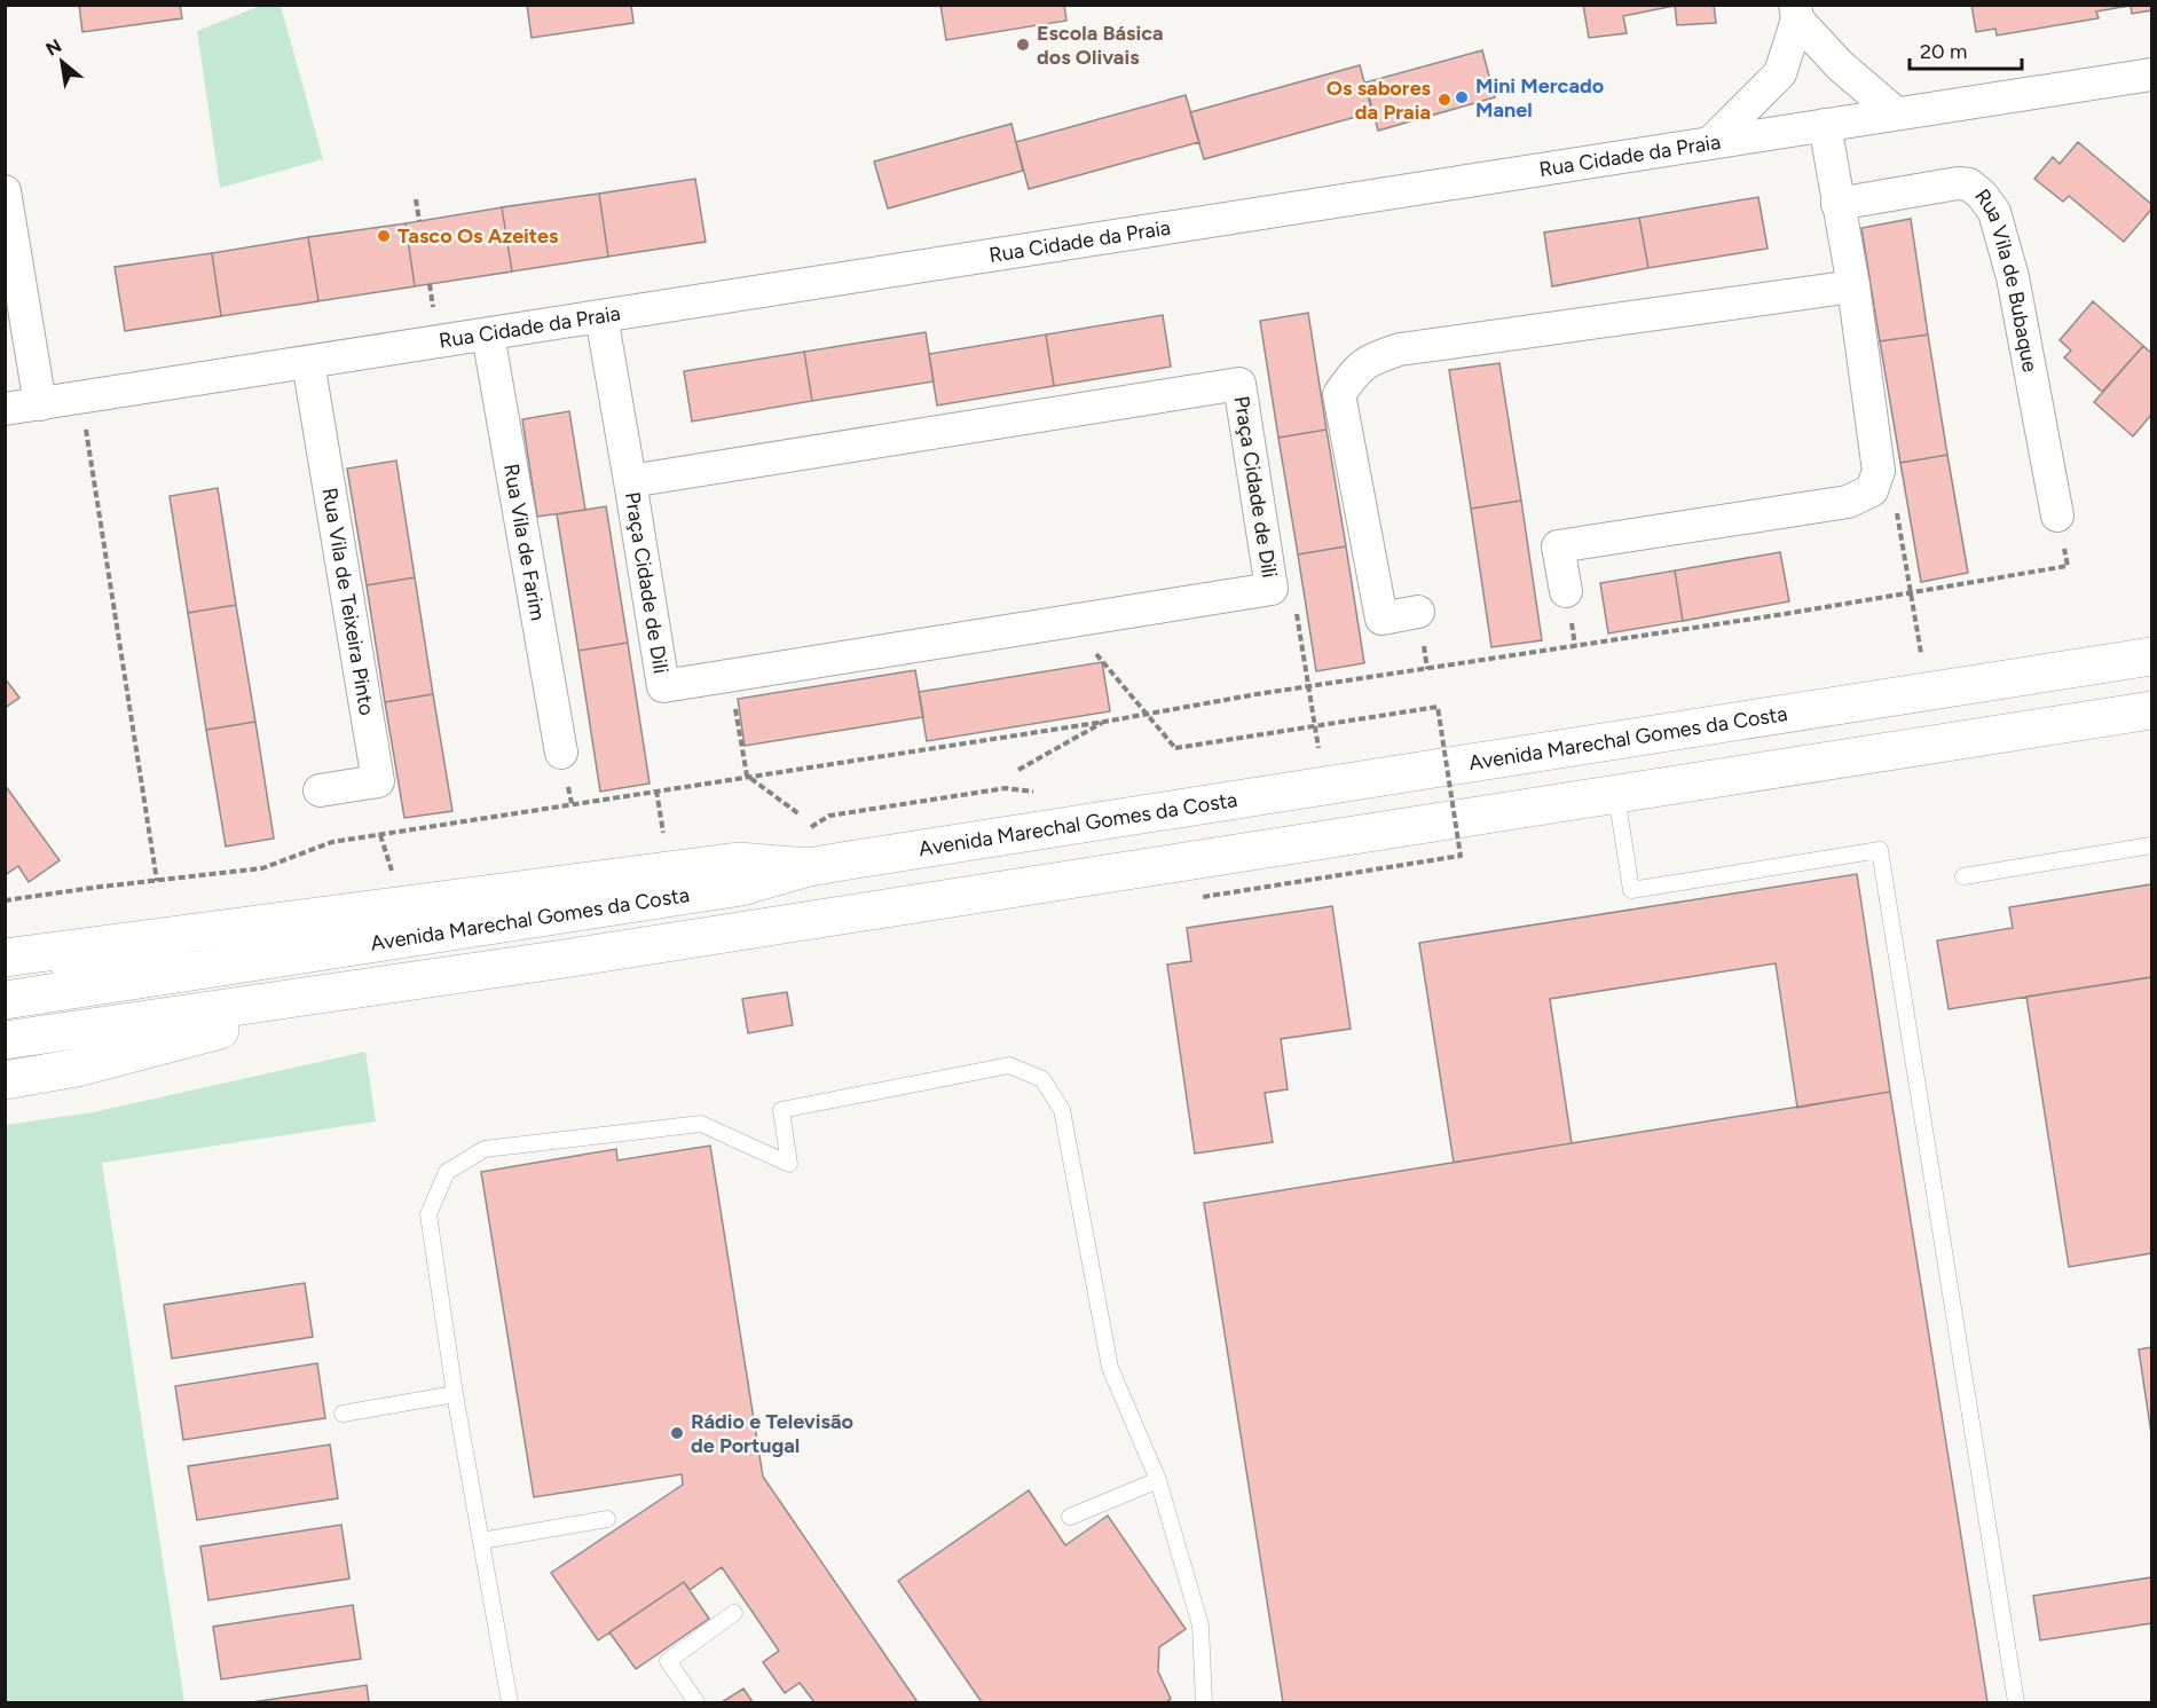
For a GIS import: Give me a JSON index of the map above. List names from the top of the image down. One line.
{"streets":{"main road":["Avenida Marechal Gomes da Costa"],"street":["Rua Cidade da Praia","Rua Vila de Bubaque","Praça Cidade de Dili","Rua Vila de Farim","Rua Vila de Teixeira Pinto"]},"crossings":[["Rua Cidade da Praia","Praça Cidade de Dili"],["Rua Cidade da Praia","Rua Vila de Farim"],["Rua Cidade da Praia","Rua Vila de Teixeira Pinto"]],"places":["Escola Básica dos Olivais","Mini Mercado Manel","Os sabores da Praia","Tasco Os Azeites","Rádio e Televisão de Portugal"],"scale_bar":"20 m","north":"top left"}
